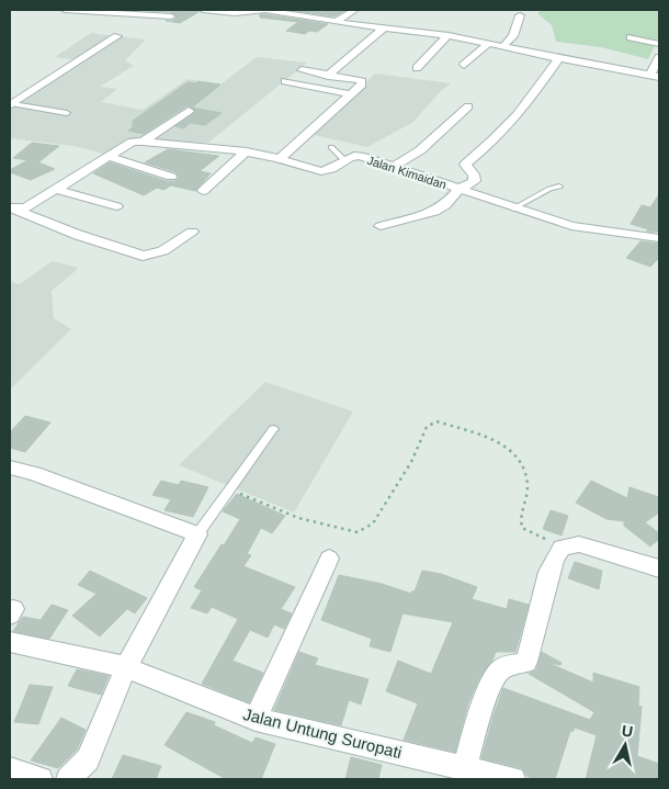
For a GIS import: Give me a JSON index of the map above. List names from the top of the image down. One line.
{"streets":{"street":["Jalan Kimaidan","Jalan Untung Suropati"]},"north":"top"}
